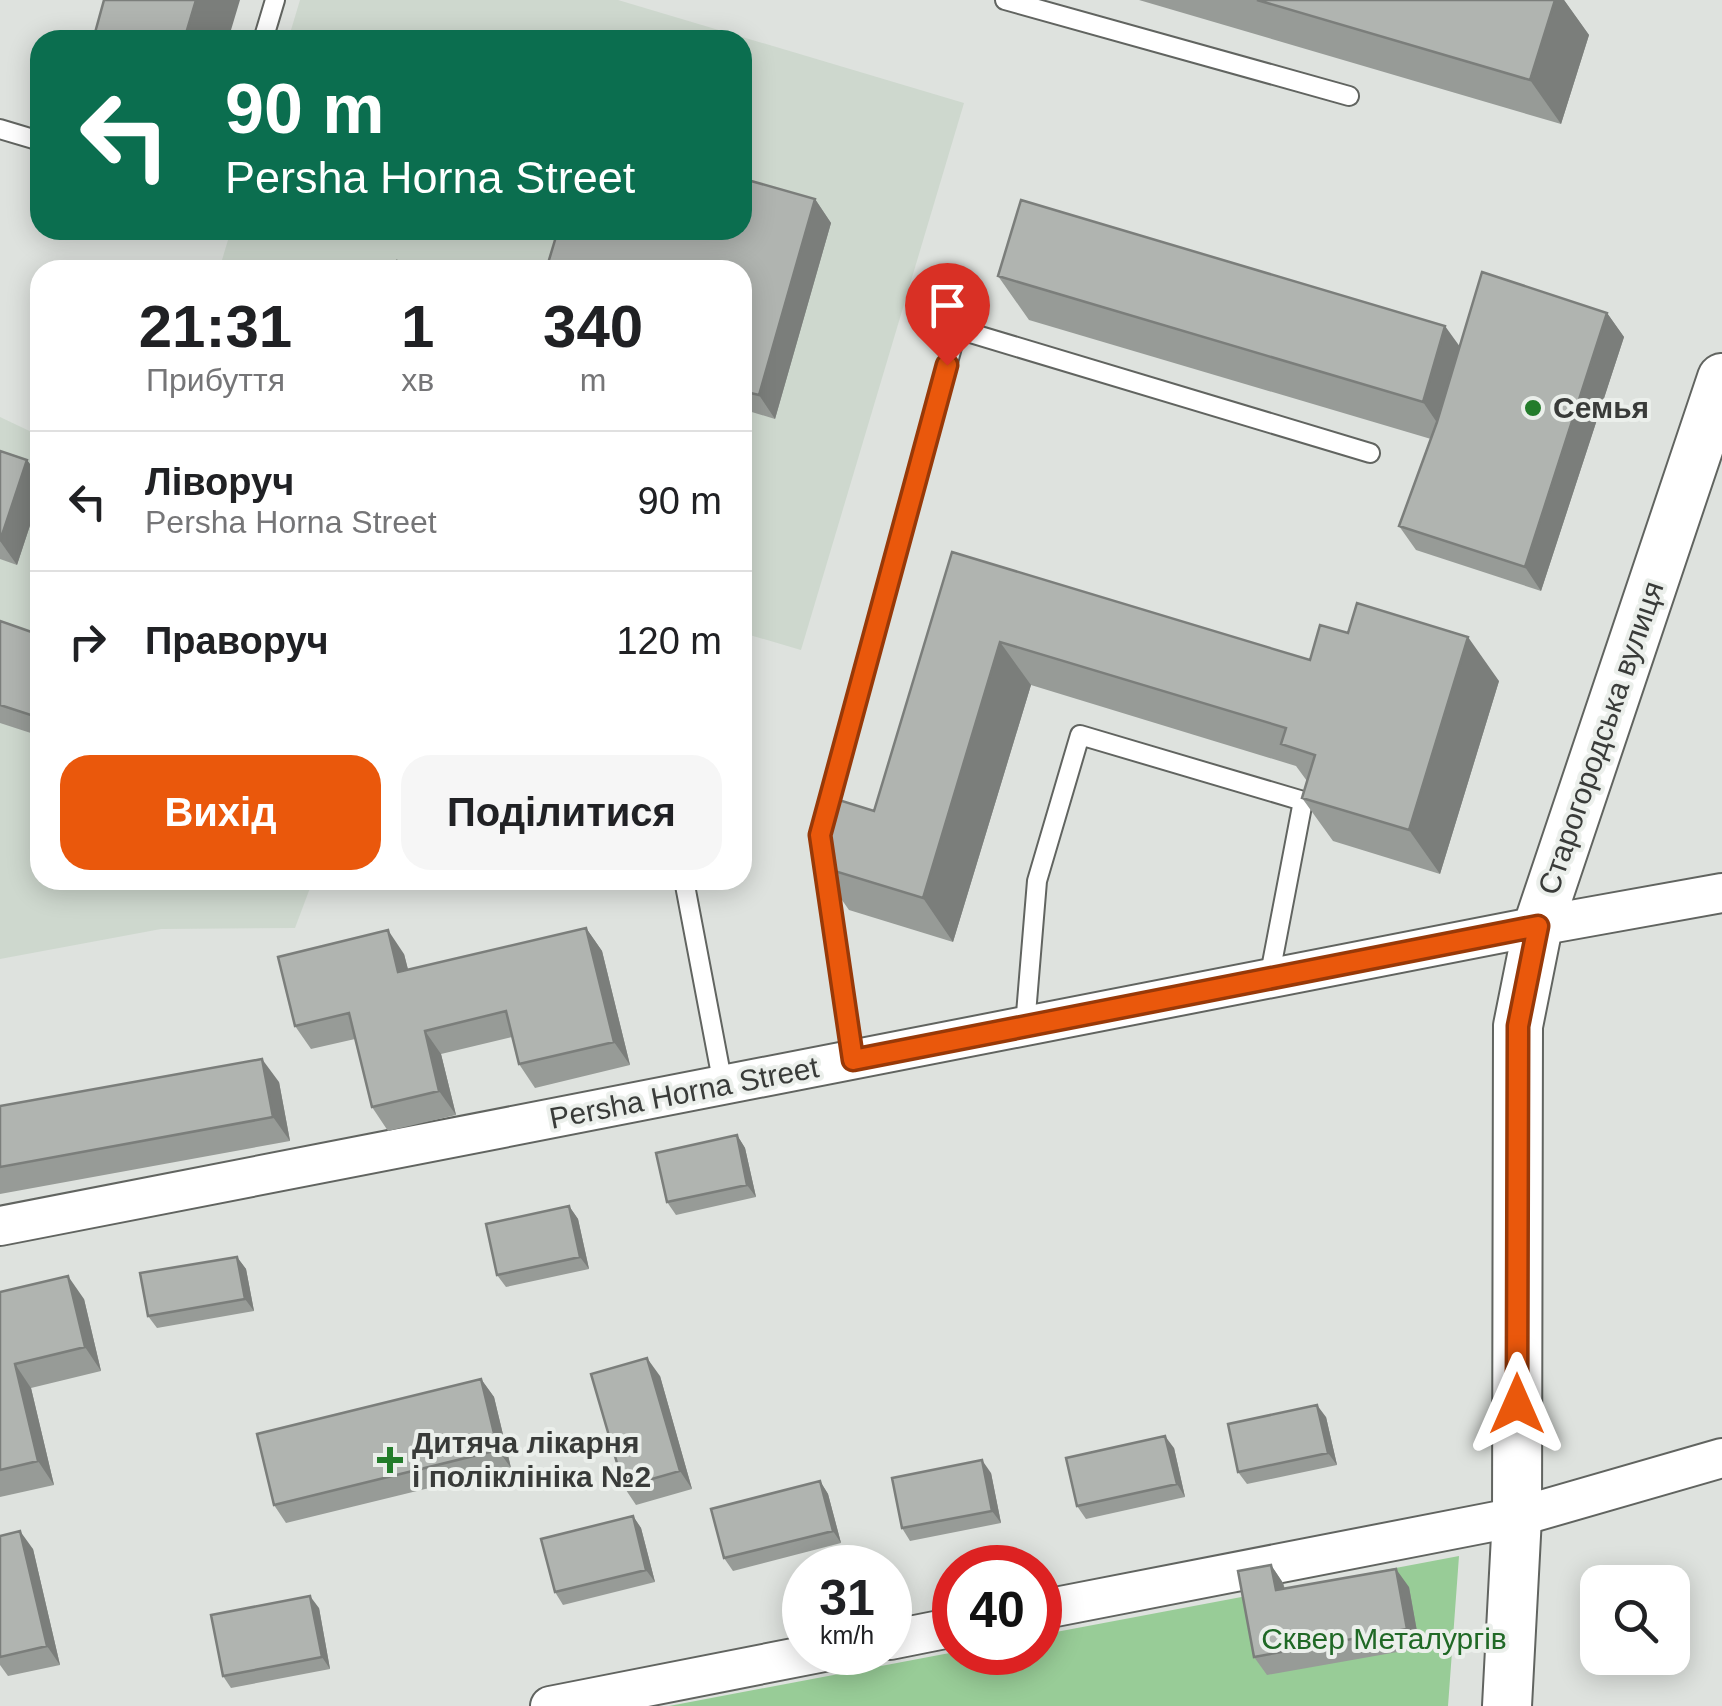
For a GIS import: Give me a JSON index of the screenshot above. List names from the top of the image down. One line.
{"streets":{"street":["Старогородська вулиця","Persha Horna Street"]},"crossings":[["Старогородська вулиця","Persha Horna Street"]],"parks":["Сквер Металургів"],"places":{"other":["Семья"],"health":["Дитяча лікарня і поліклініка №2"]},"page":{"turn":["90 m","Persha Horna Street"],"eta":["21:31","Прибуття","1","хв","340","m"],"list":[{"name":"Ліворуч","note":"Persha Horna Street","value":"90 m"},{"name":"Праворуч","value":"120 m"}],"buttons":["Вихід","Поділитися"],"speed":"31 km/h","limit":"40"}}
